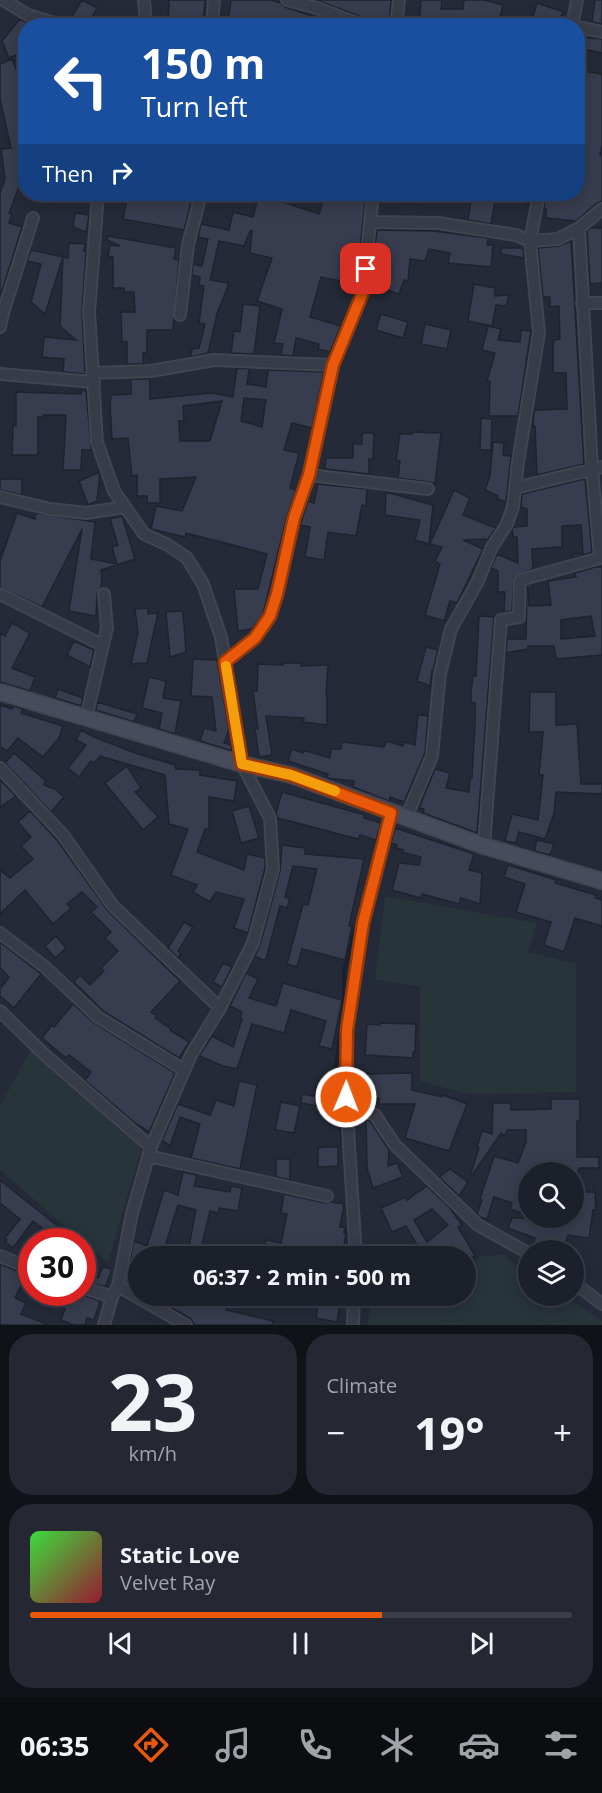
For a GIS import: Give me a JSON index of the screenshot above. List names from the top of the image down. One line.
{"page":{"turn":["150 m","Turn left"],"then":"Then","limit":"30","trip":"06:37 · 2 min · 500 m","tile":[["23","km/h"],"Climate"],"heat":["−","19°","+"],"song":["Static Love","Velvet Ray"],"tabs":"06:35"}}
